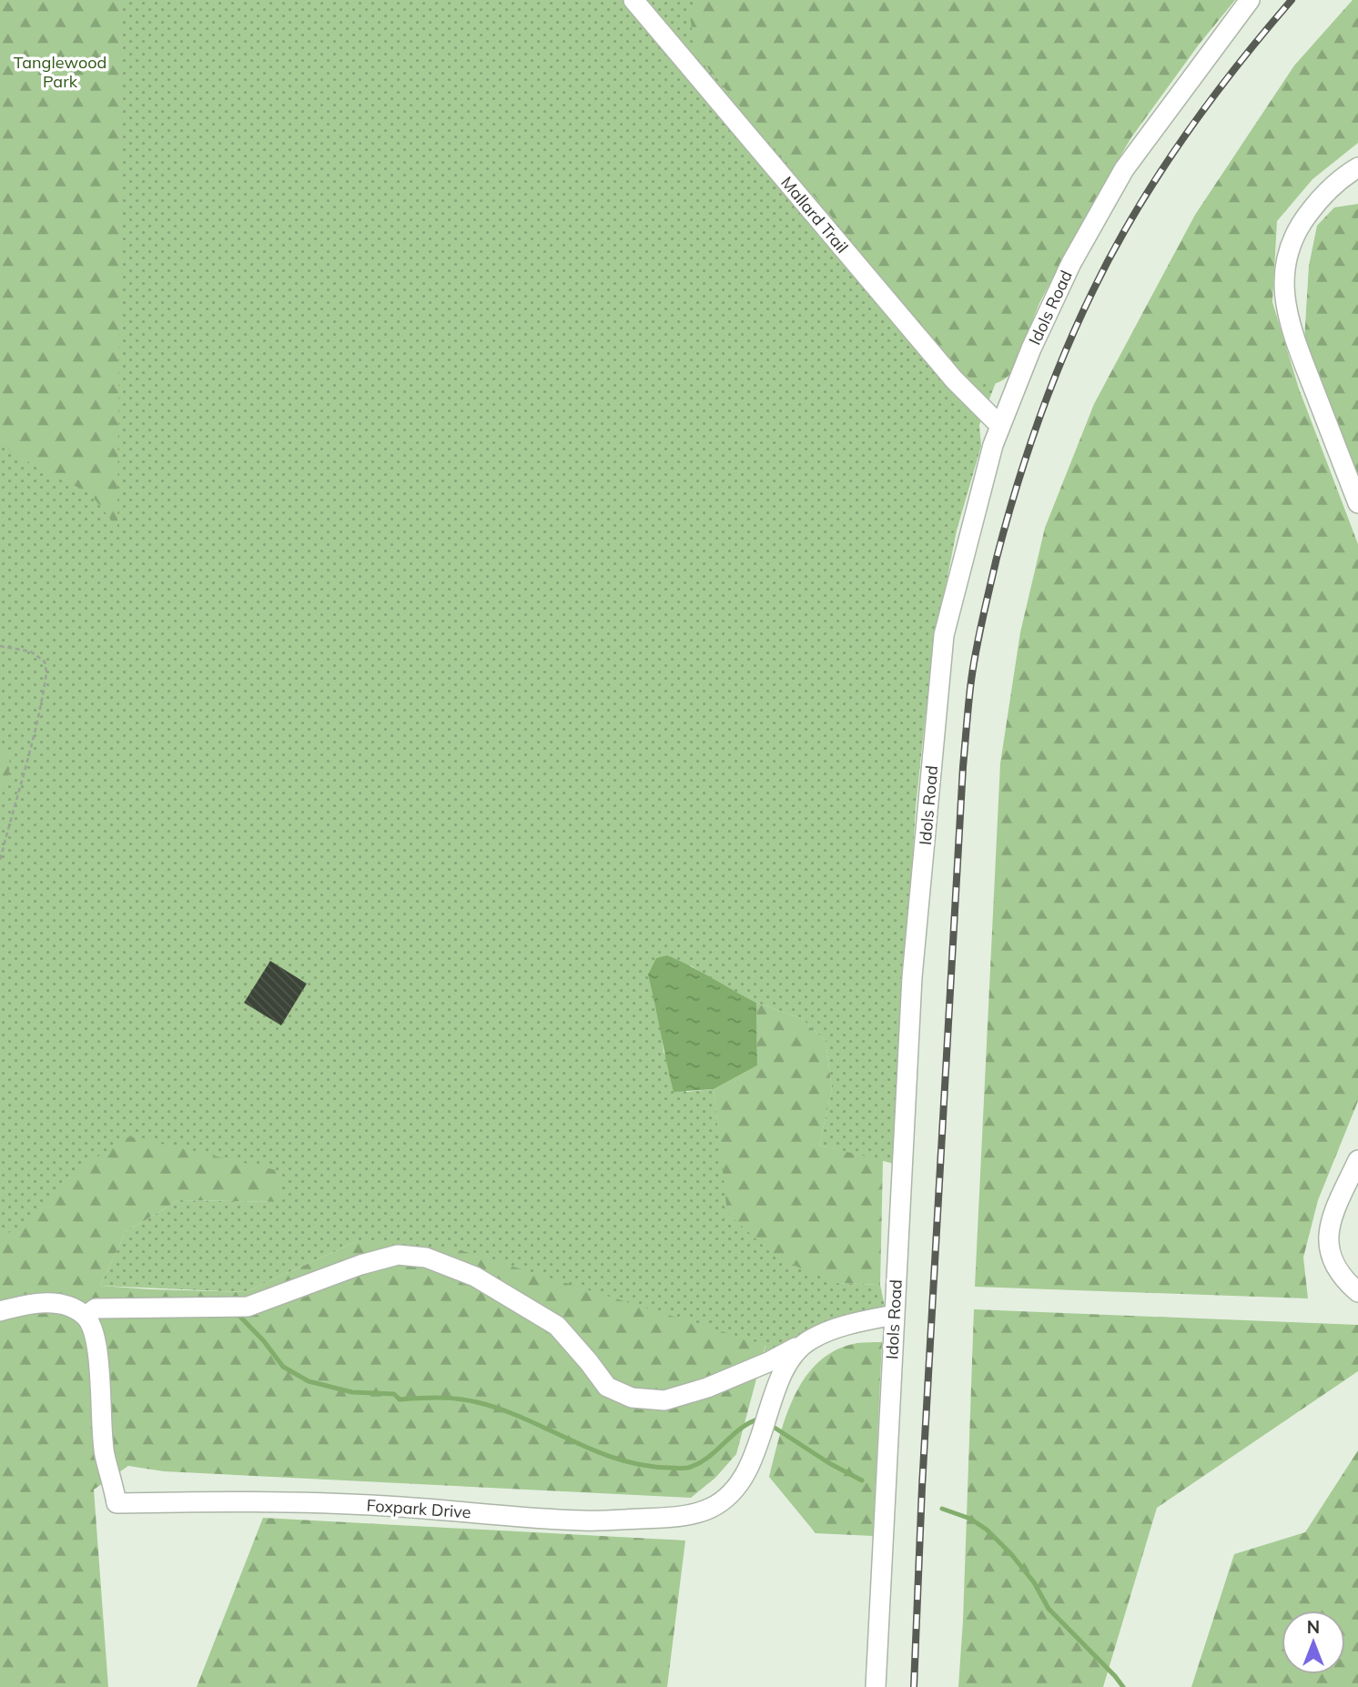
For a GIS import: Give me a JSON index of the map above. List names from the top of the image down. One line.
{"streets":{"street":["Mallard Trail","Idols Road","Foxpark Drive"]},"crossings":[["Mallard Trail","Idols Road"],["Idols Road","Foxpark Drive"]],"parks":["Tanglewood Park"],"north":"top"}
